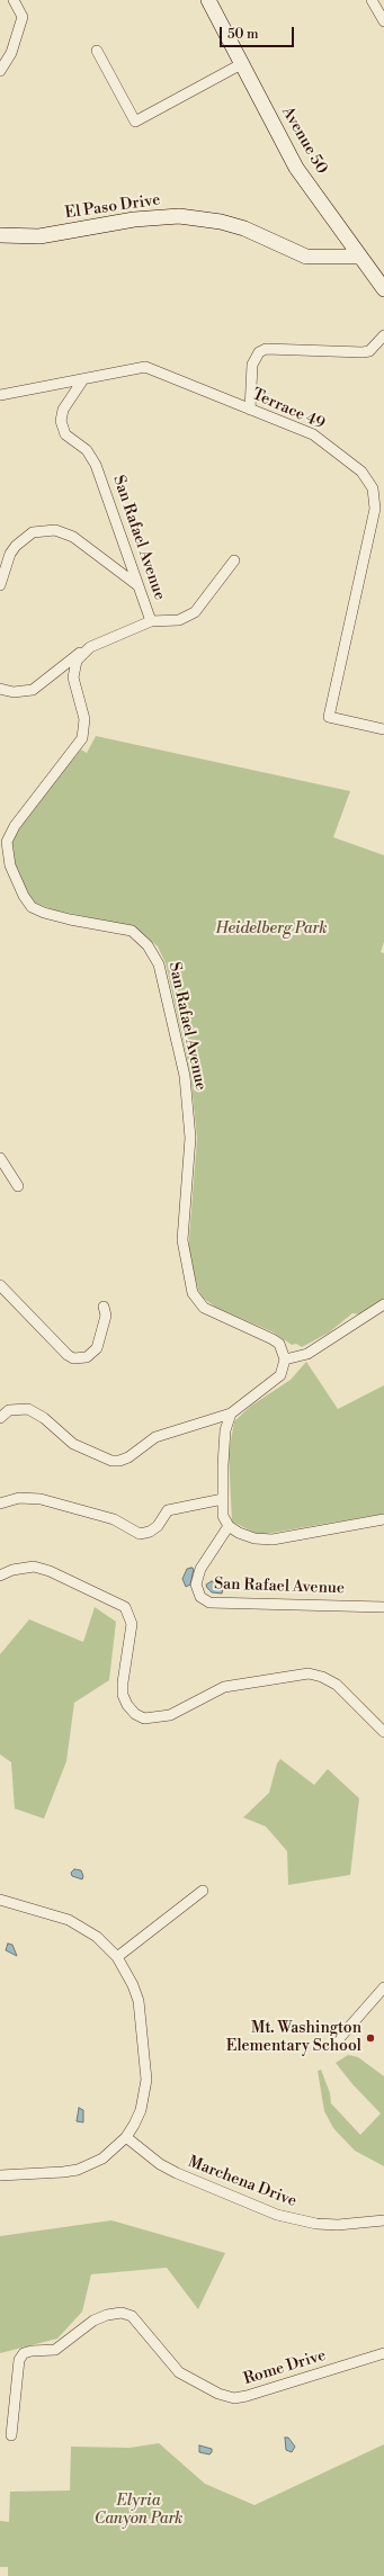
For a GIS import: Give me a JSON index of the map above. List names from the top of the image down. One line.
{"streets":{"street":["Avenue 50","El Paso Drive","Terrace 49","San Rafael Avenue","Marchena Drive","Rome Drive"]},"crossings":[["Avenue 50","El Paso Drive"],["Terrace 49","San Rafael Avenue"]],"parks":["Heidelberg Park","Elyria Canyon Park"],"places":["Mt. Washington Elementary School"],"scale_bar":"50 m"}
